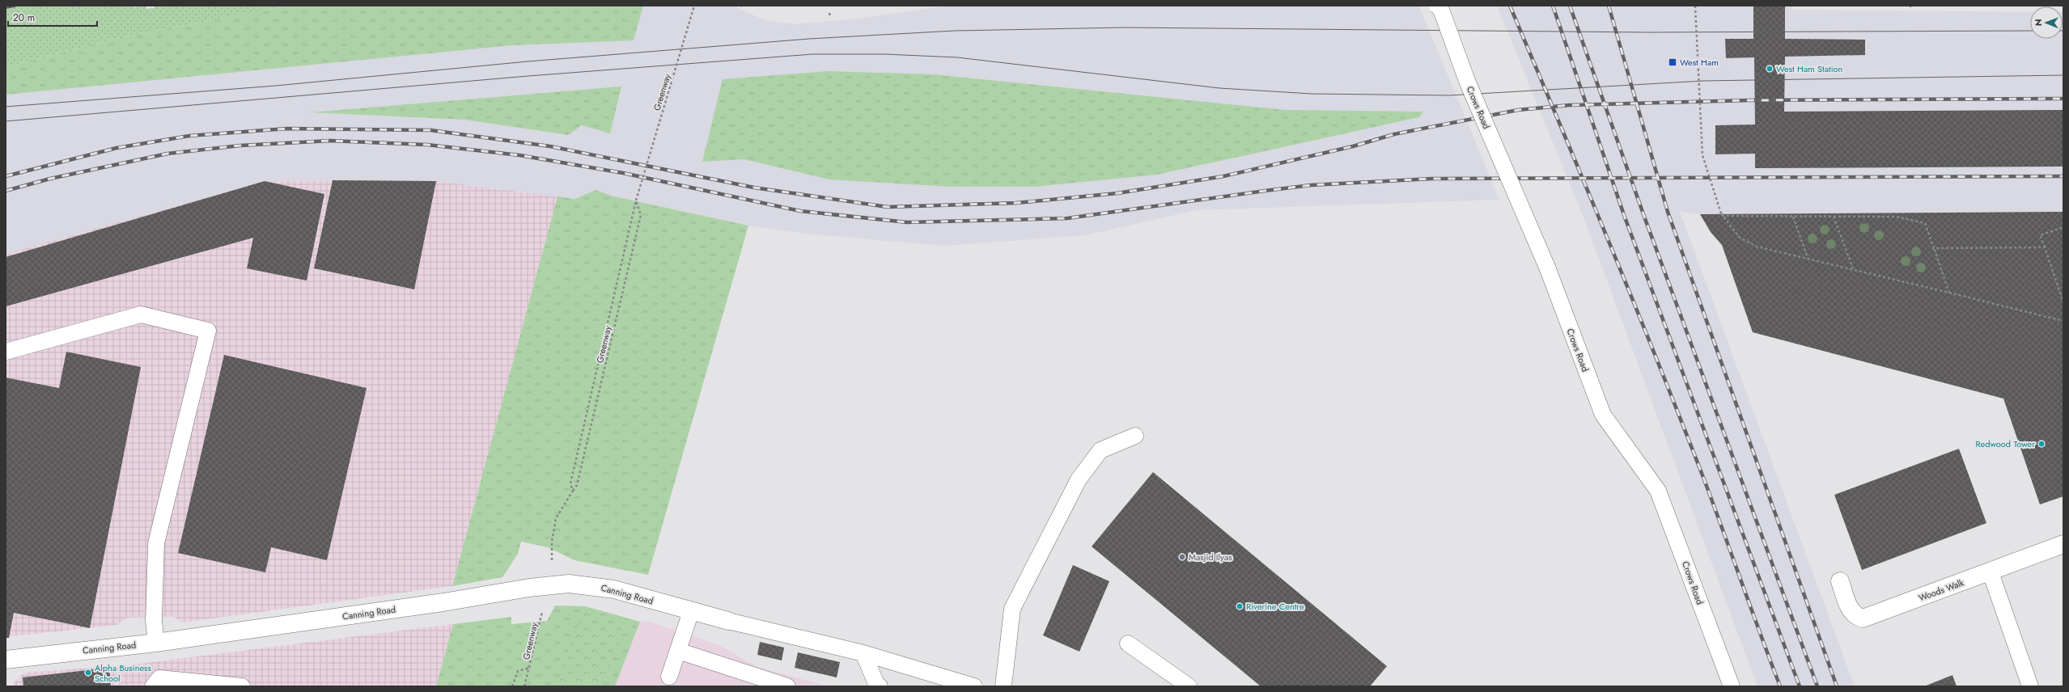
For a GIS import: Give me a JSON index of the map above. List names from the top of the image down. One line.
{"streets":{"street":["Woods Walk","Canning Road"],"lane":["Crows Road"],"path":["Greenway"]},"places":{"transit":["West Ham"],"other":["West Ham Station","Redwood Tower","Masjid Ilyas","Riverine Centre","Alpha Business School"]},"scale_bar":"20 m","north":"left"}
